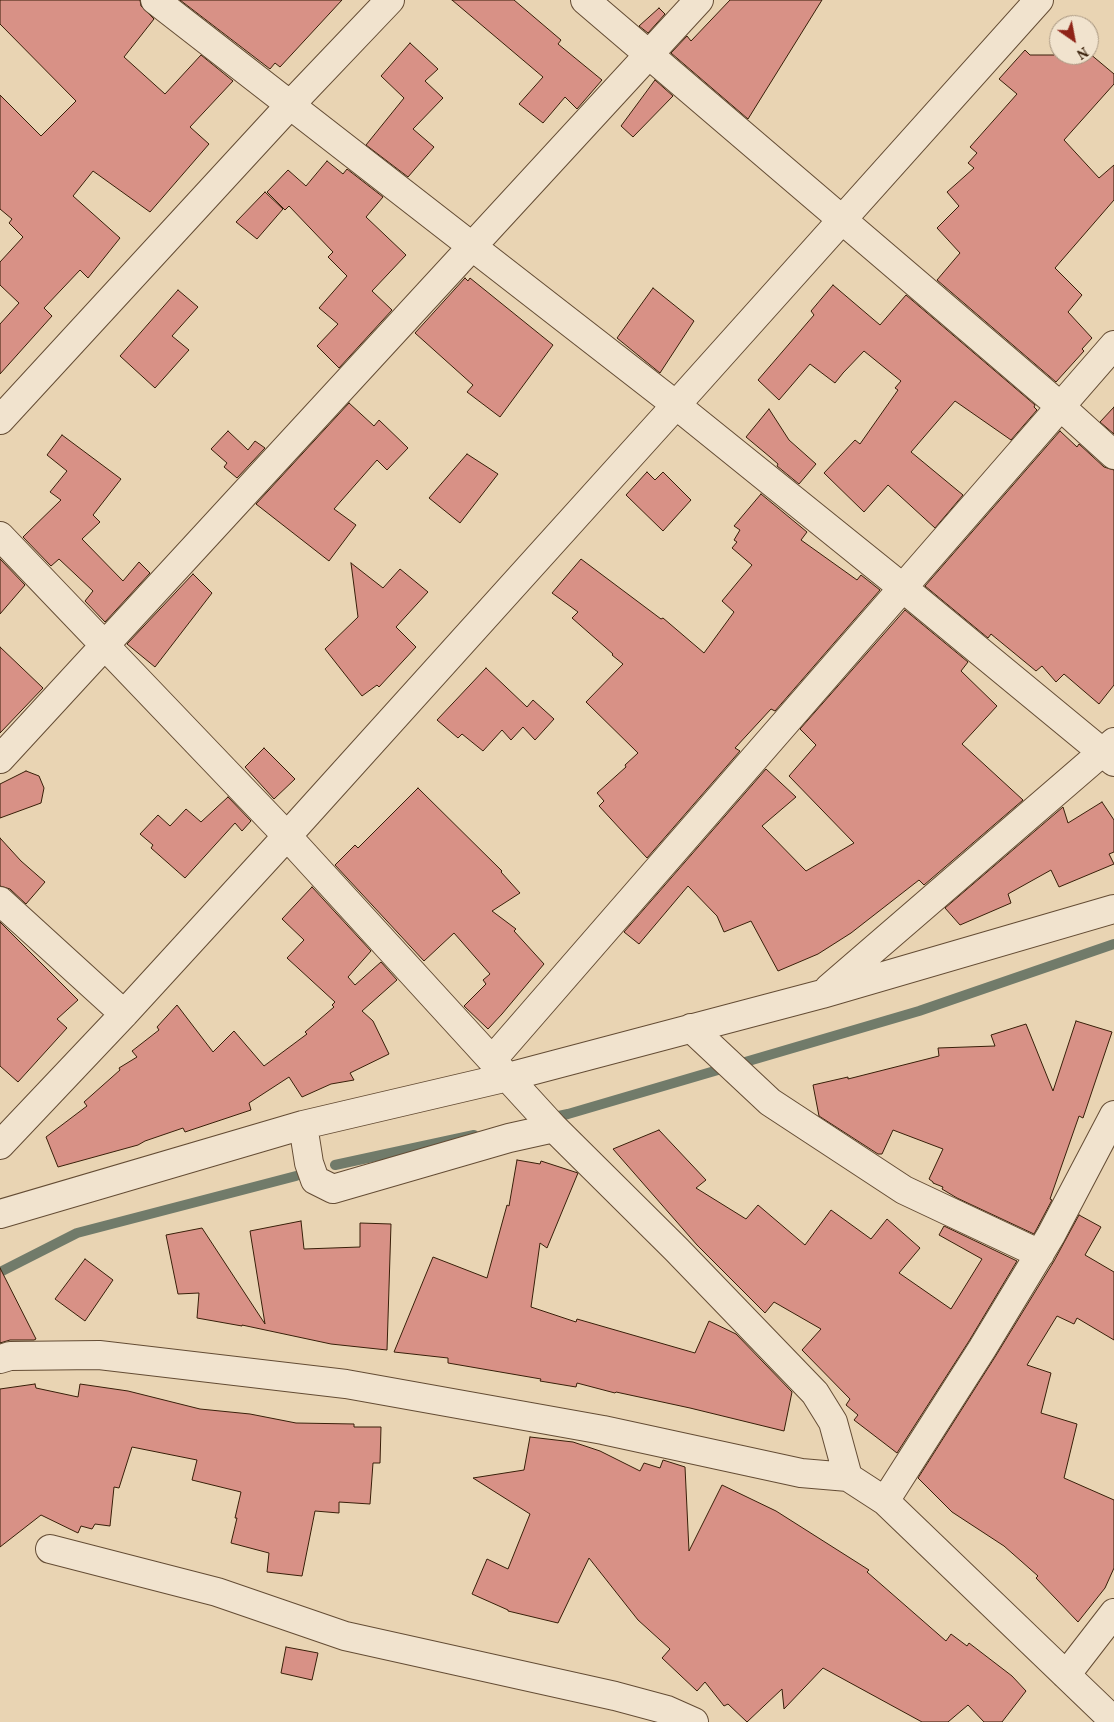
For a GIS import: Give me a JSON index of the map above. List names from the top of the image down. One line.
{"north":"bottom right"}
